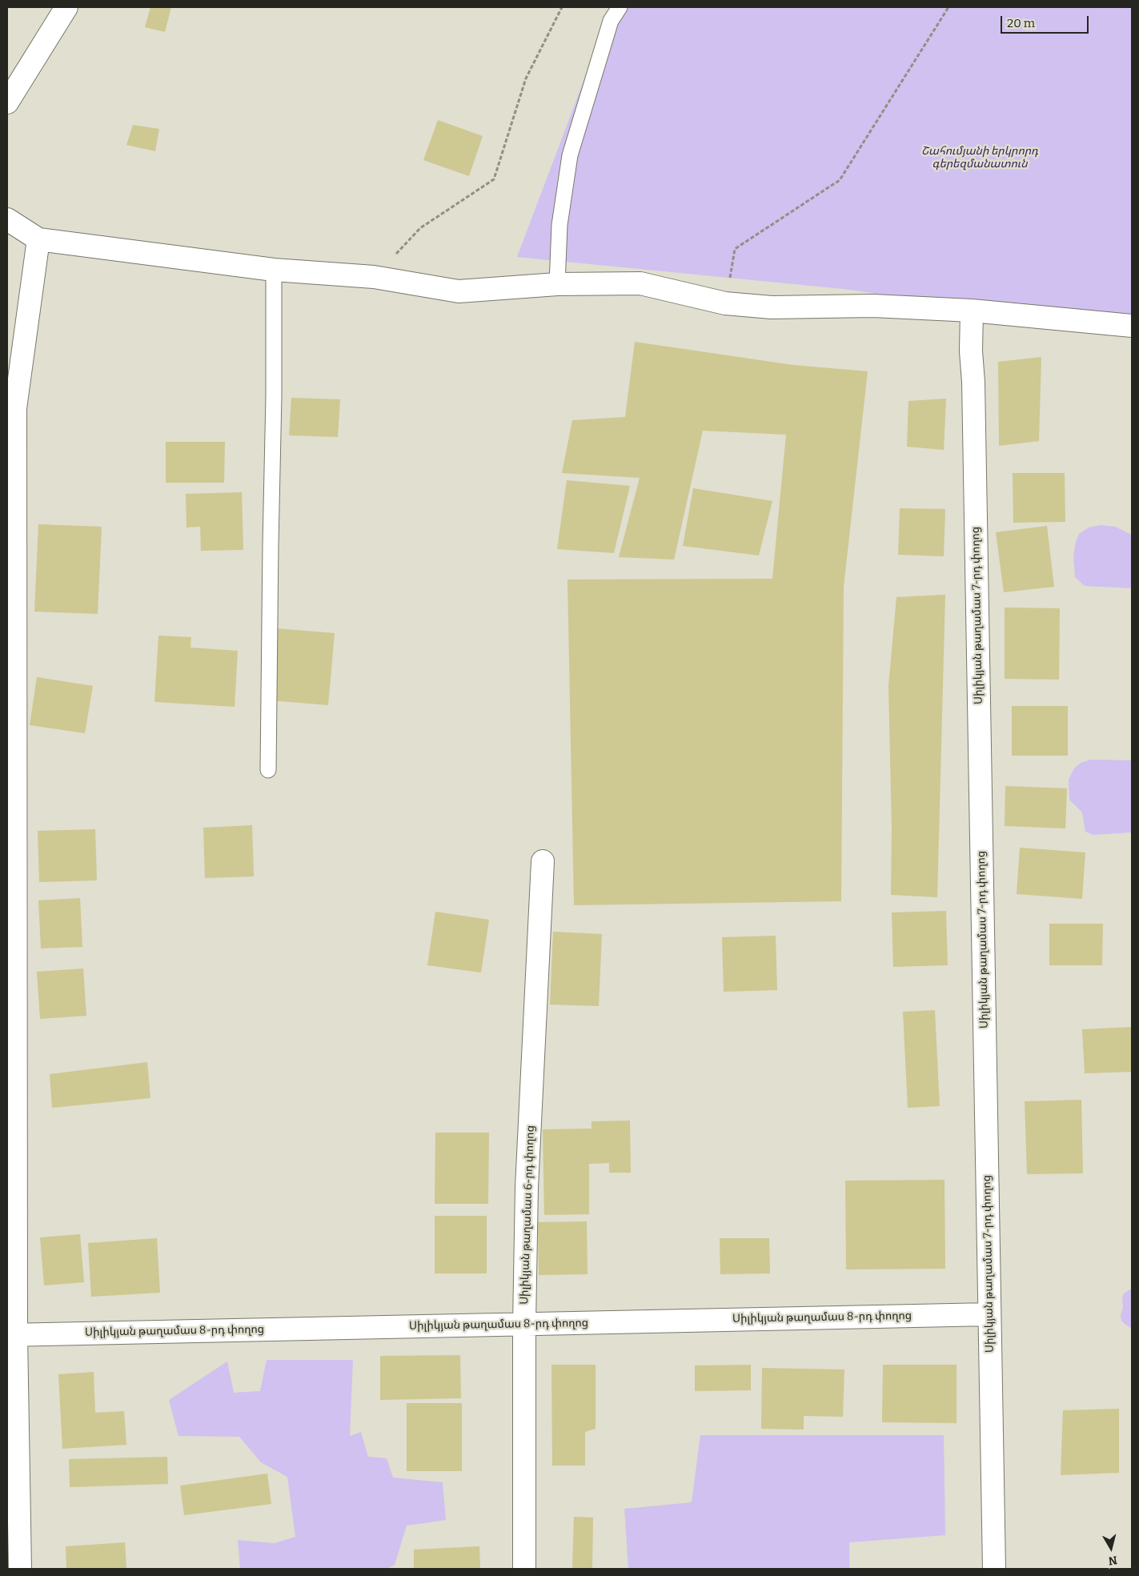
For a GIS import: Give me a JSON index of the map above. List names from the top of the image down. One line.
{"streets":{"street":["Սիլիկյան թաղամաս 7-րդ փողոց","Սիլիկյան թաղամաս 6-րդ փողոց","Սիլիկյան թաղամաս 8-րդ փողոց"]},"crossings":[["Սիլիկյան թաղամաս 7-րդ փողոց","Սիլիկյան թաղամաս 8-րդ փողոց"],["Սիլիկյան թաղամաս 6-րդ փողոց","Սիլիկյան թաղամաս 8-րդ փողոց"]],"parks":["Շահումյանի երկրորդ գերեզմանատուն"],"scale_bar":"20 m","north":"bottom"}
